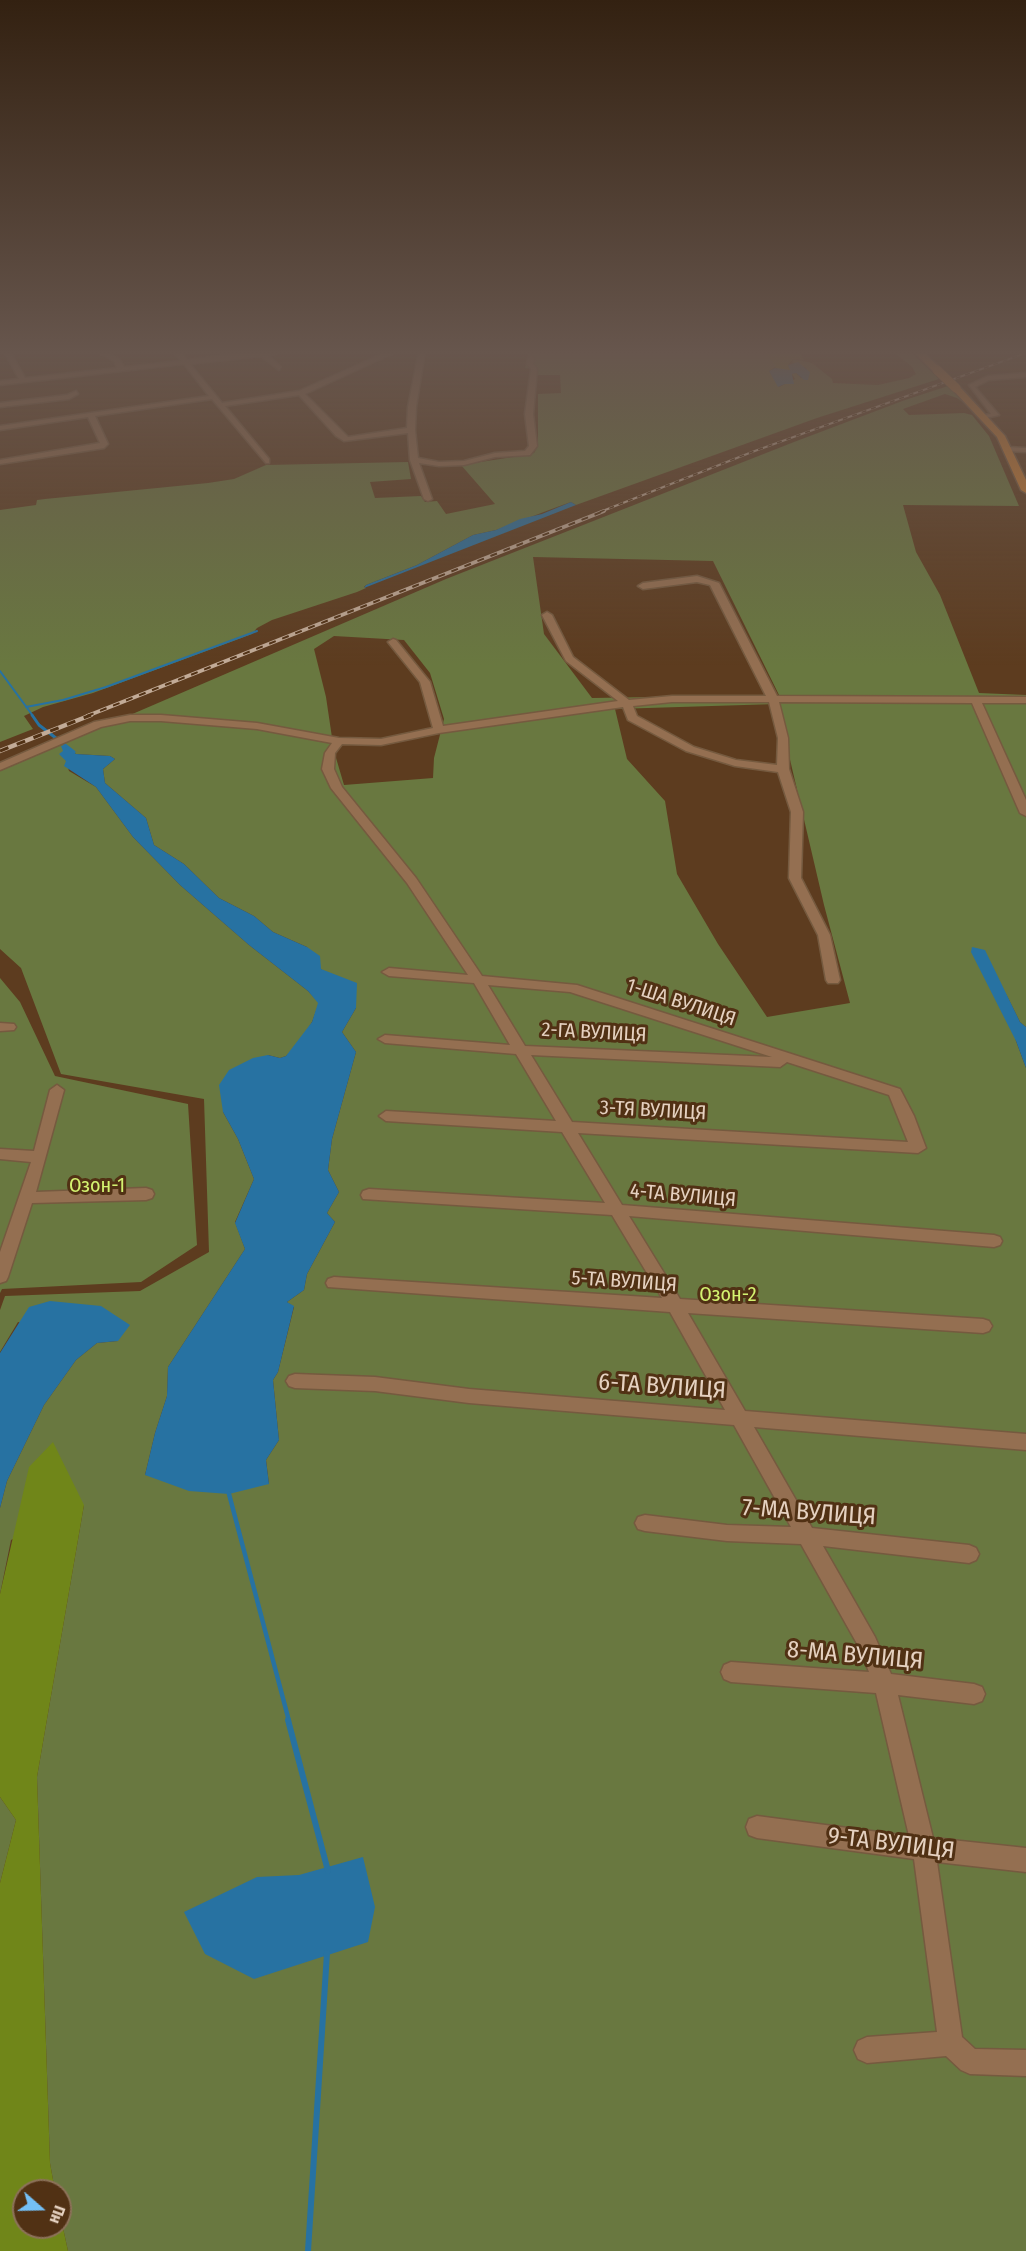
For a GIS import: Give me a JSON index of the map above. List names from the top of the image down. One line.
{"streets":{"street":["1-ША ВУЛИЦЯ","2-ГА ВУЛИЦЯ","3-ТЯ ВУЛИЦЯ","4-ТА ВУЛИЦЯ","5-ТА ВУЛИЦЯ","6-ТА ВУЛИЦЯ","7-МА ВУЛИЦЯ","8-МА ВУЛИЦЯ","9-ТА ВУЛИЦЯ"]},"crossings":[["1-ША ВУЛИЦЯ","2-ГА ВУЛИЦЯ"],["1-ША ВУЛИЦЯ","3-ТЯ ВУЛИЦЯ"]],"parks":["Озон-1","Озон-2"],"north":"right"}
